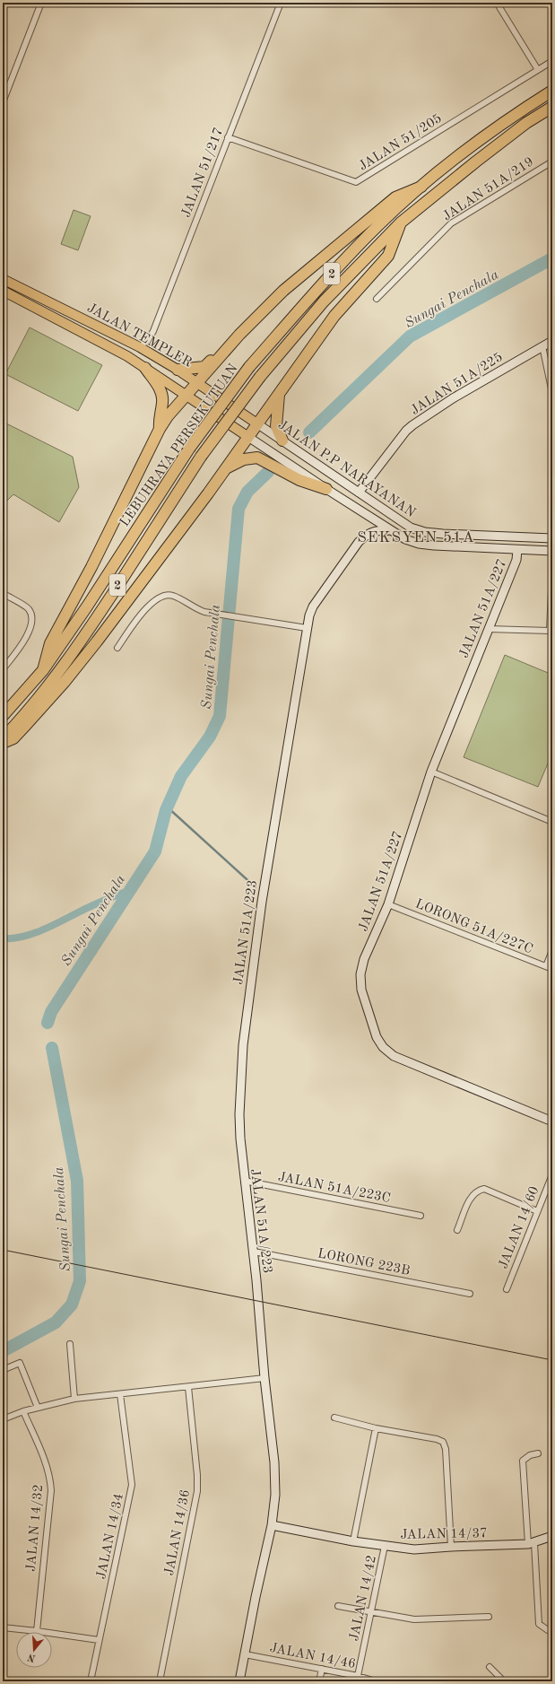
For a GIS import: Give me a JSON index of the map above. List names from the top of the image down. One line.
{"streets":{"highway":["2","LEBUHRAYA PERSEKUTUAN"],"main road":["JALAN TEMPLER"],"street":["JALAN 51/205","JALAN 51/217","JALAN 51A/219","JALAN 51A/225","JALAN P.P NARAYANAN","JALAN 51A/227","LORONG 51A/227C","JALAN 51A/223","JALAN 51A/223C","JALAN 14/60","LORONG 223B","JALAN 14/32","JALAN 14/36","JALAN 14/37","JALAN 14/34","JALAN 14/42","JALAN 14/46"]},"crossings":[["JALAN 51/205","JALAN 51/217"],["JALAN 51/217","JALAN TEMPLER"],["JALAN TEMPLER","JALAN P.P NARAYANAN"],["JALAN 51A/225","JALAN P.P NARAYANAN"],["JALAN P.P NARAYANAN","JALAN 51A/227"],["JALAN P.P NARAYANAN","JALAN 51A/223"],["JALAN 51A/227","LORONG 51A/227C"],["JALAN 51A/223","JALAN 51A/223C"],["JALAN 51A/223","LORONG 223B"],["JALAN 51A/223","JALAN 14/37"],["JALAN 51A/223","JALAN 14/46"],["JALAN 14/37","JALAN 14/42"],["JALAN 14/42","JALAN 14/46"]],"districts":["SEKSYEN 51A"],"water":["Sungai Penchala"],"north":"bottom"}
